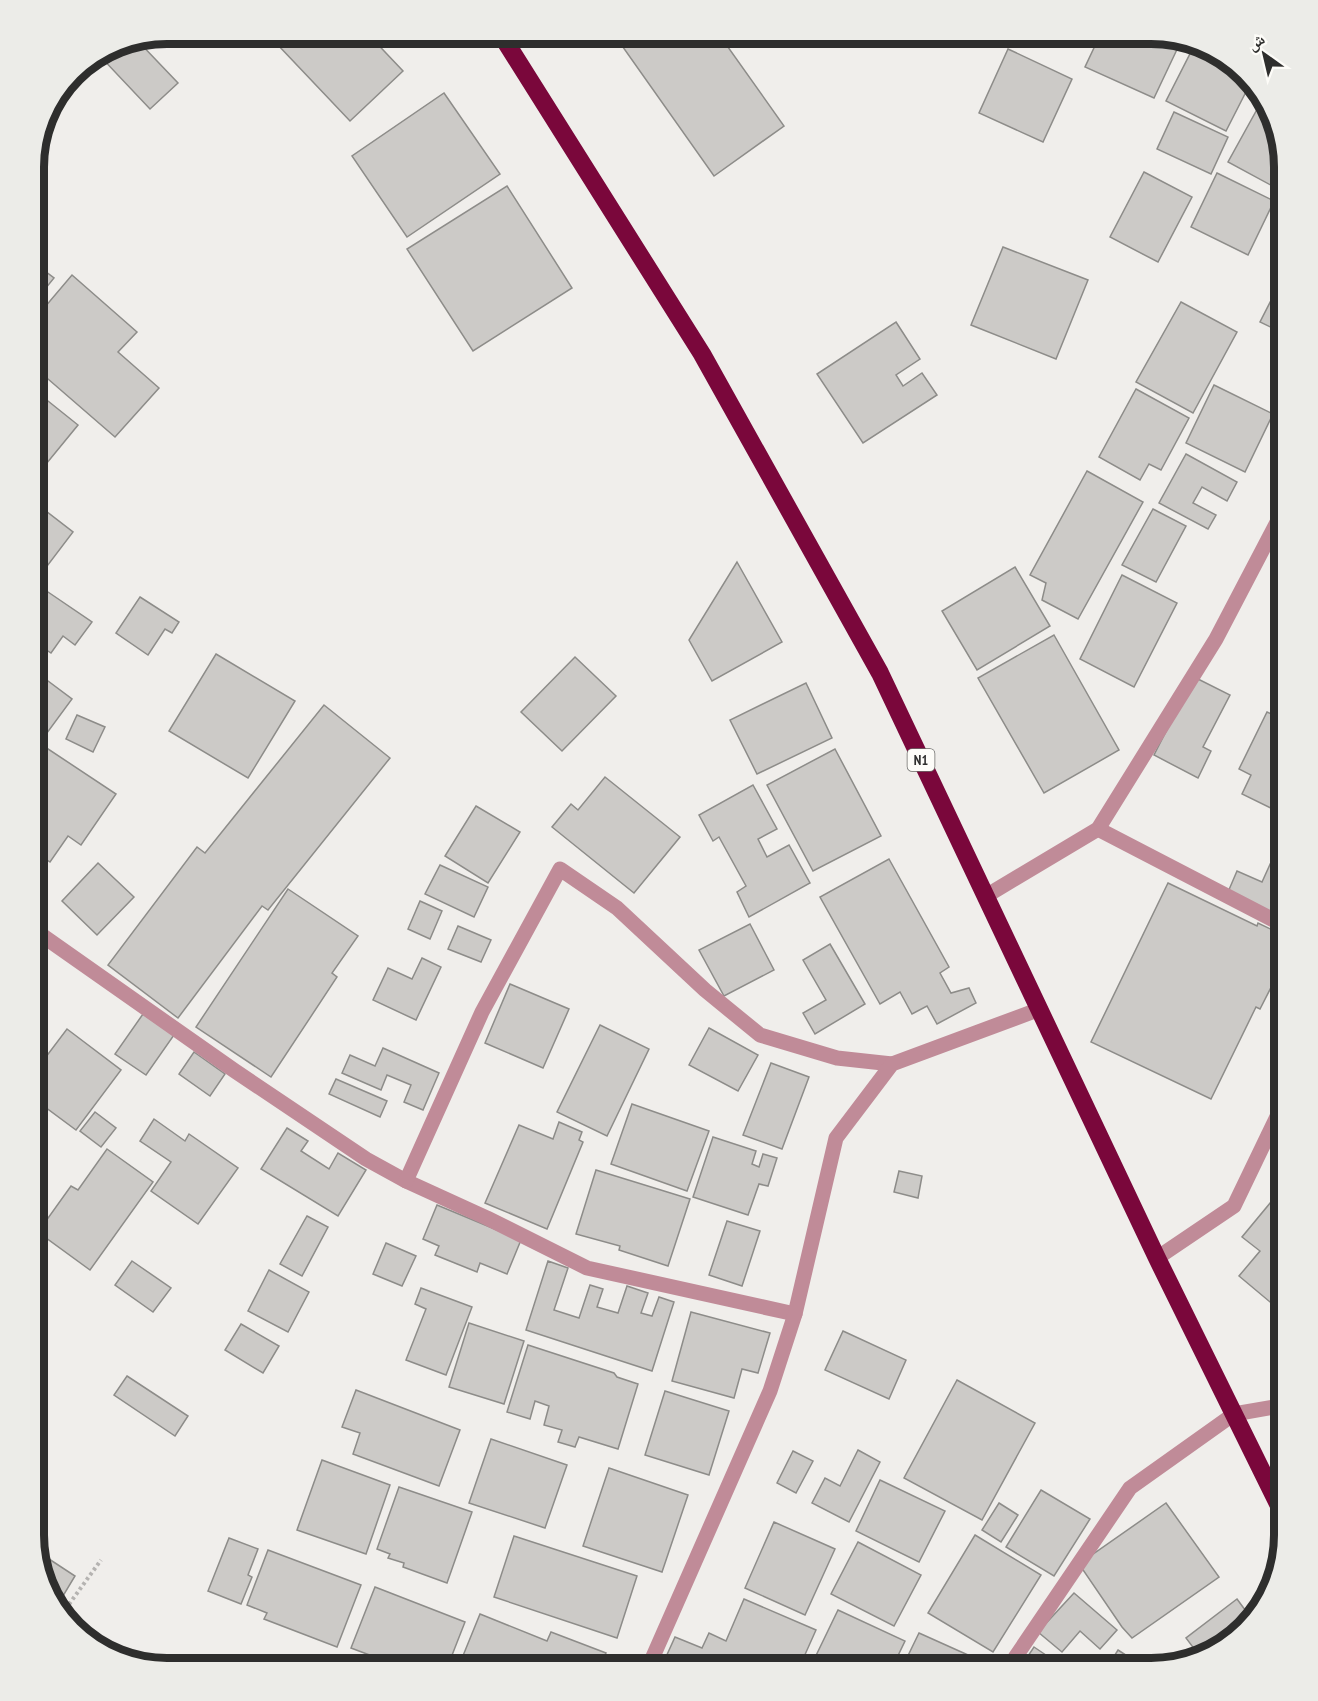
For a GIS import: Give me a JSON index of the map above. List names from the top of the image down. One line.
{"streets":{"highway":["N1"]},"north":"top left"}
